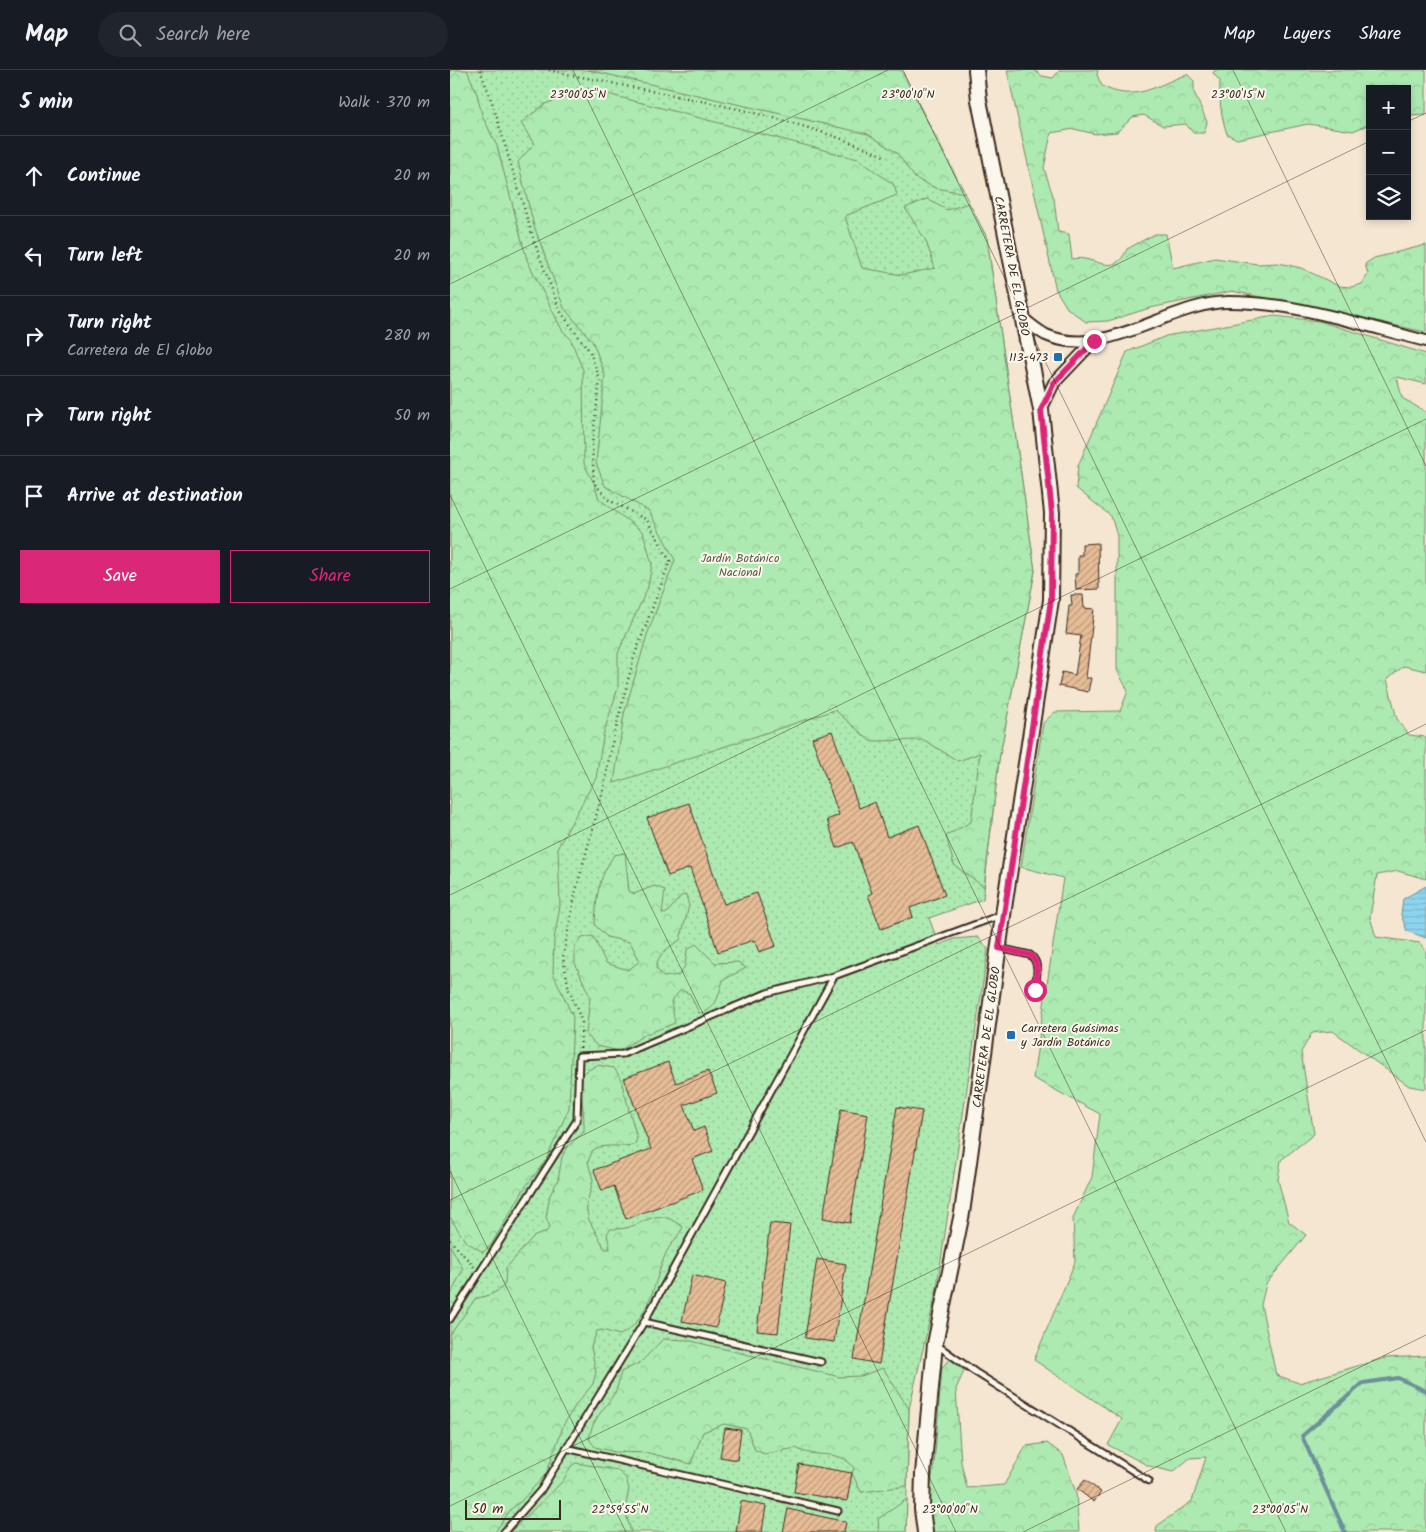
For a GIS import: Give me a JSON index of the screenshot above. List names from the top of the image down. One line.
{"streets":{"main road":["CARRETERA DE EL GLOBO"]},"parks":["Jardín Botánico Nacional"],"places":{"transit":["113-473","Carretera Guásimas y Jardín Botánico"]},"scale_bar":"50 m","page":{"header":"Map","search":"Search here","nav":["Map","Layers","Share"],"heading":["5 min","Walk · 370 m"],"map_buttons":["+","−"],"list":[["Continue","20 m"],["Turn left","20 m"],["Turn right","Carretera de El Globo","280 m"],["Turn right","50 m"],"Arrive at destination"],"buttons":["Save","Share"],"scale":"50 m"},"coordinates":["23°00'05\"N","23°00'10\"N","23°00'15\"N","22°59'55\"N","23°00'00\"N"]}
